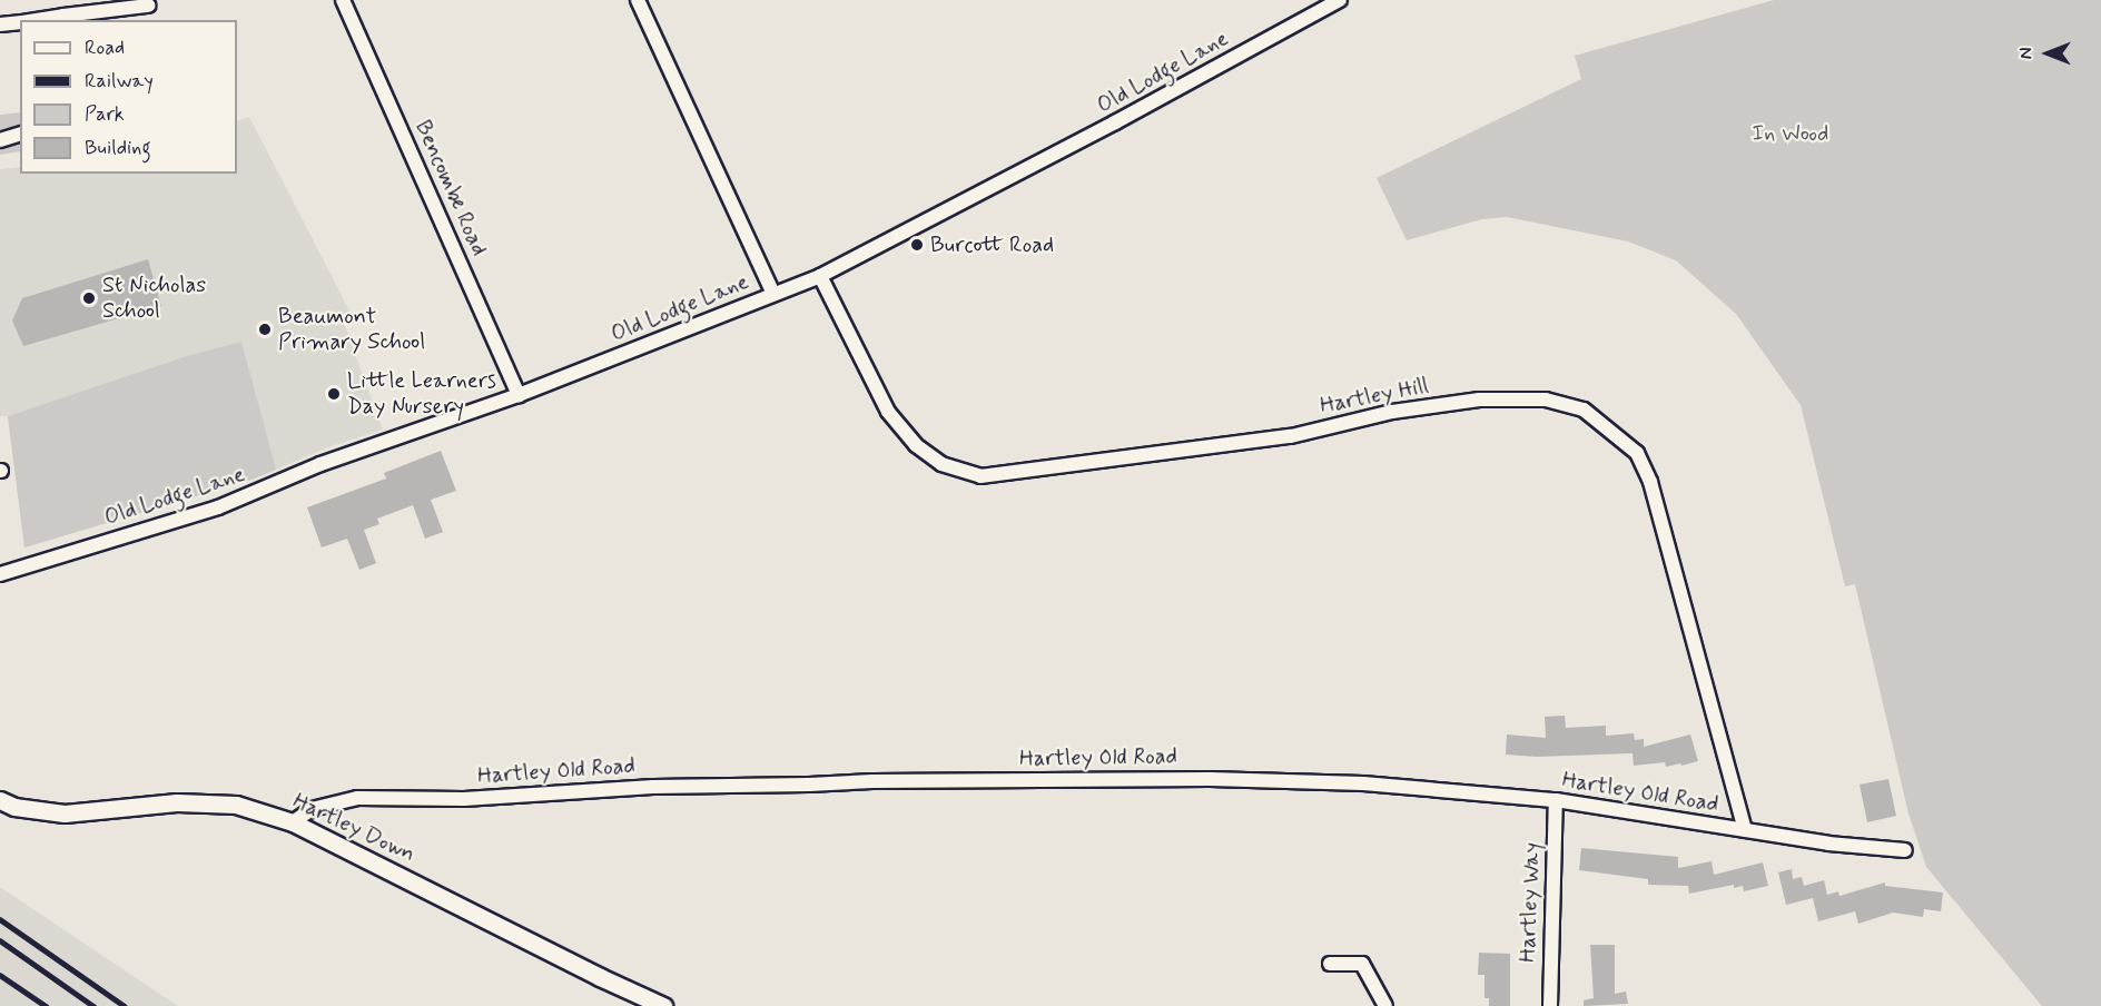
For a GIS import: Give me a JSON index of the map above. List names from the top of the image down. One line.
{"streets":{"street":["Old Lodge Lane","Bencombe Road","Hartley Hill","Hartley Old Road","Hartley Down","Hartley Way"]},"crossings":[["Old Lodge Lane","Bencombe Road"],["Old Lodge Lane","Hartley Hill"],["Hartley Hill","Hartley Old Road"],["Hartley Old Road","Hartley Down"],["Hartley Old Road","Hartley Way"]],"parks":["In Wood"],"places":["Burcott Road","St Nicholas School","Beaumont Primary School","Little Learners Day Nursery"],"legend":["Road","Railway","Park","Building"],"north":"left"}
